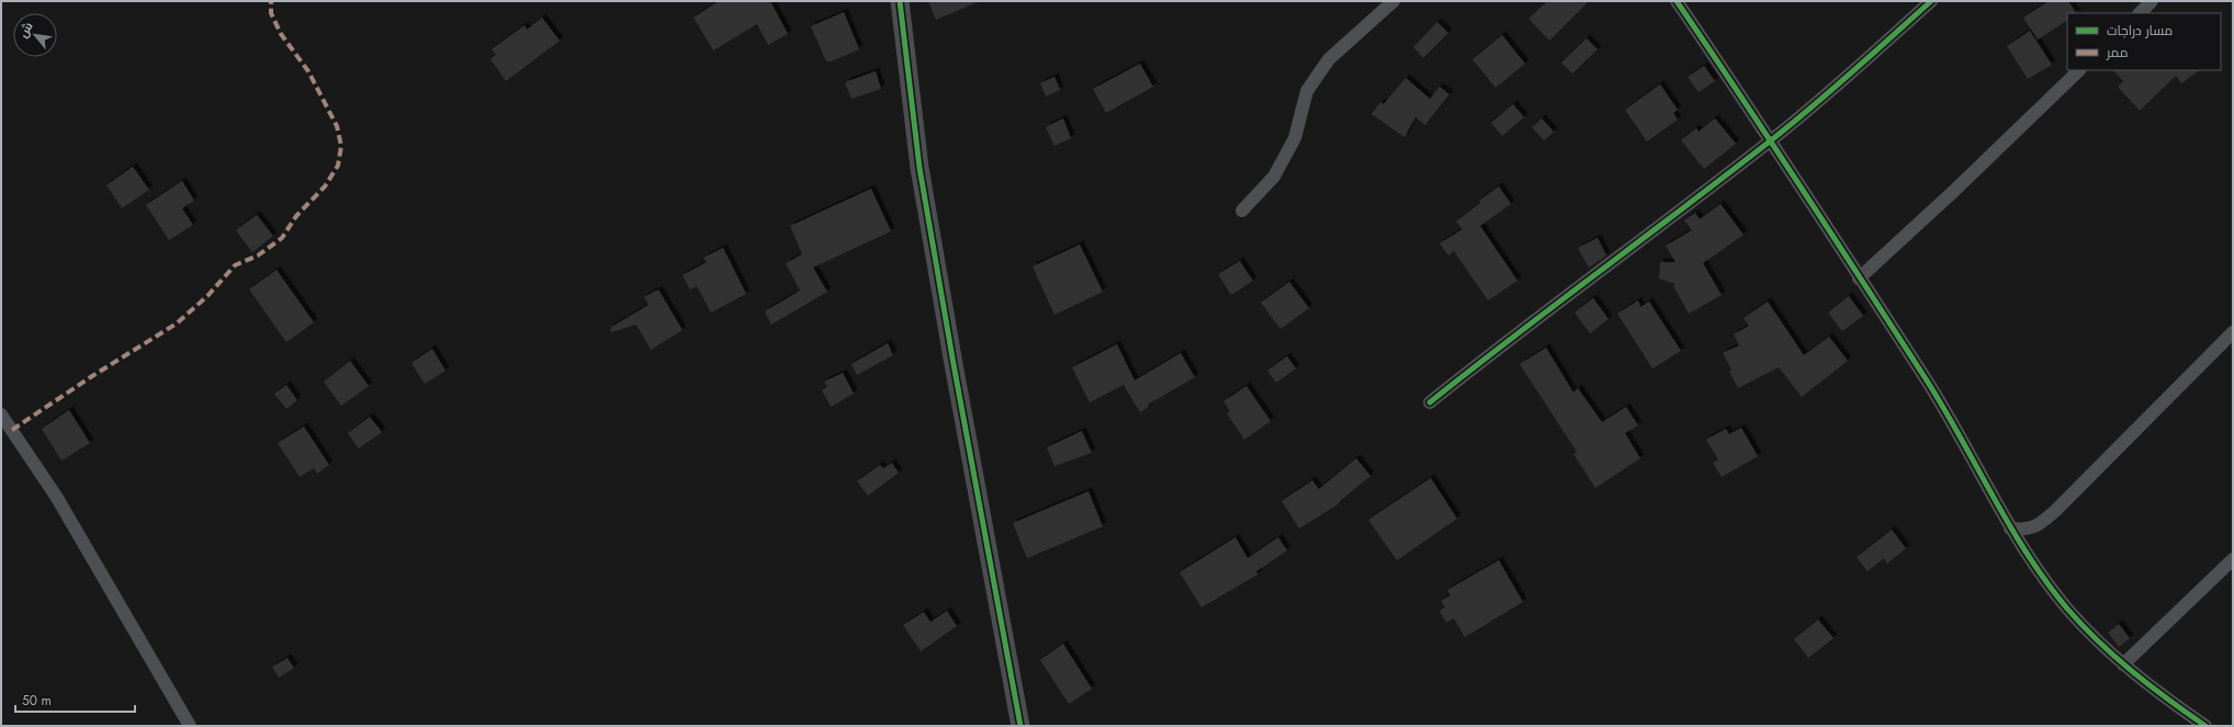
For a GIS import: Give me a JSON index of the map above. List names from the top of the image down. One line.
{"legend":["مسار دراجات","ممر"],"scale_bar":"50 m","north":"top left"}
